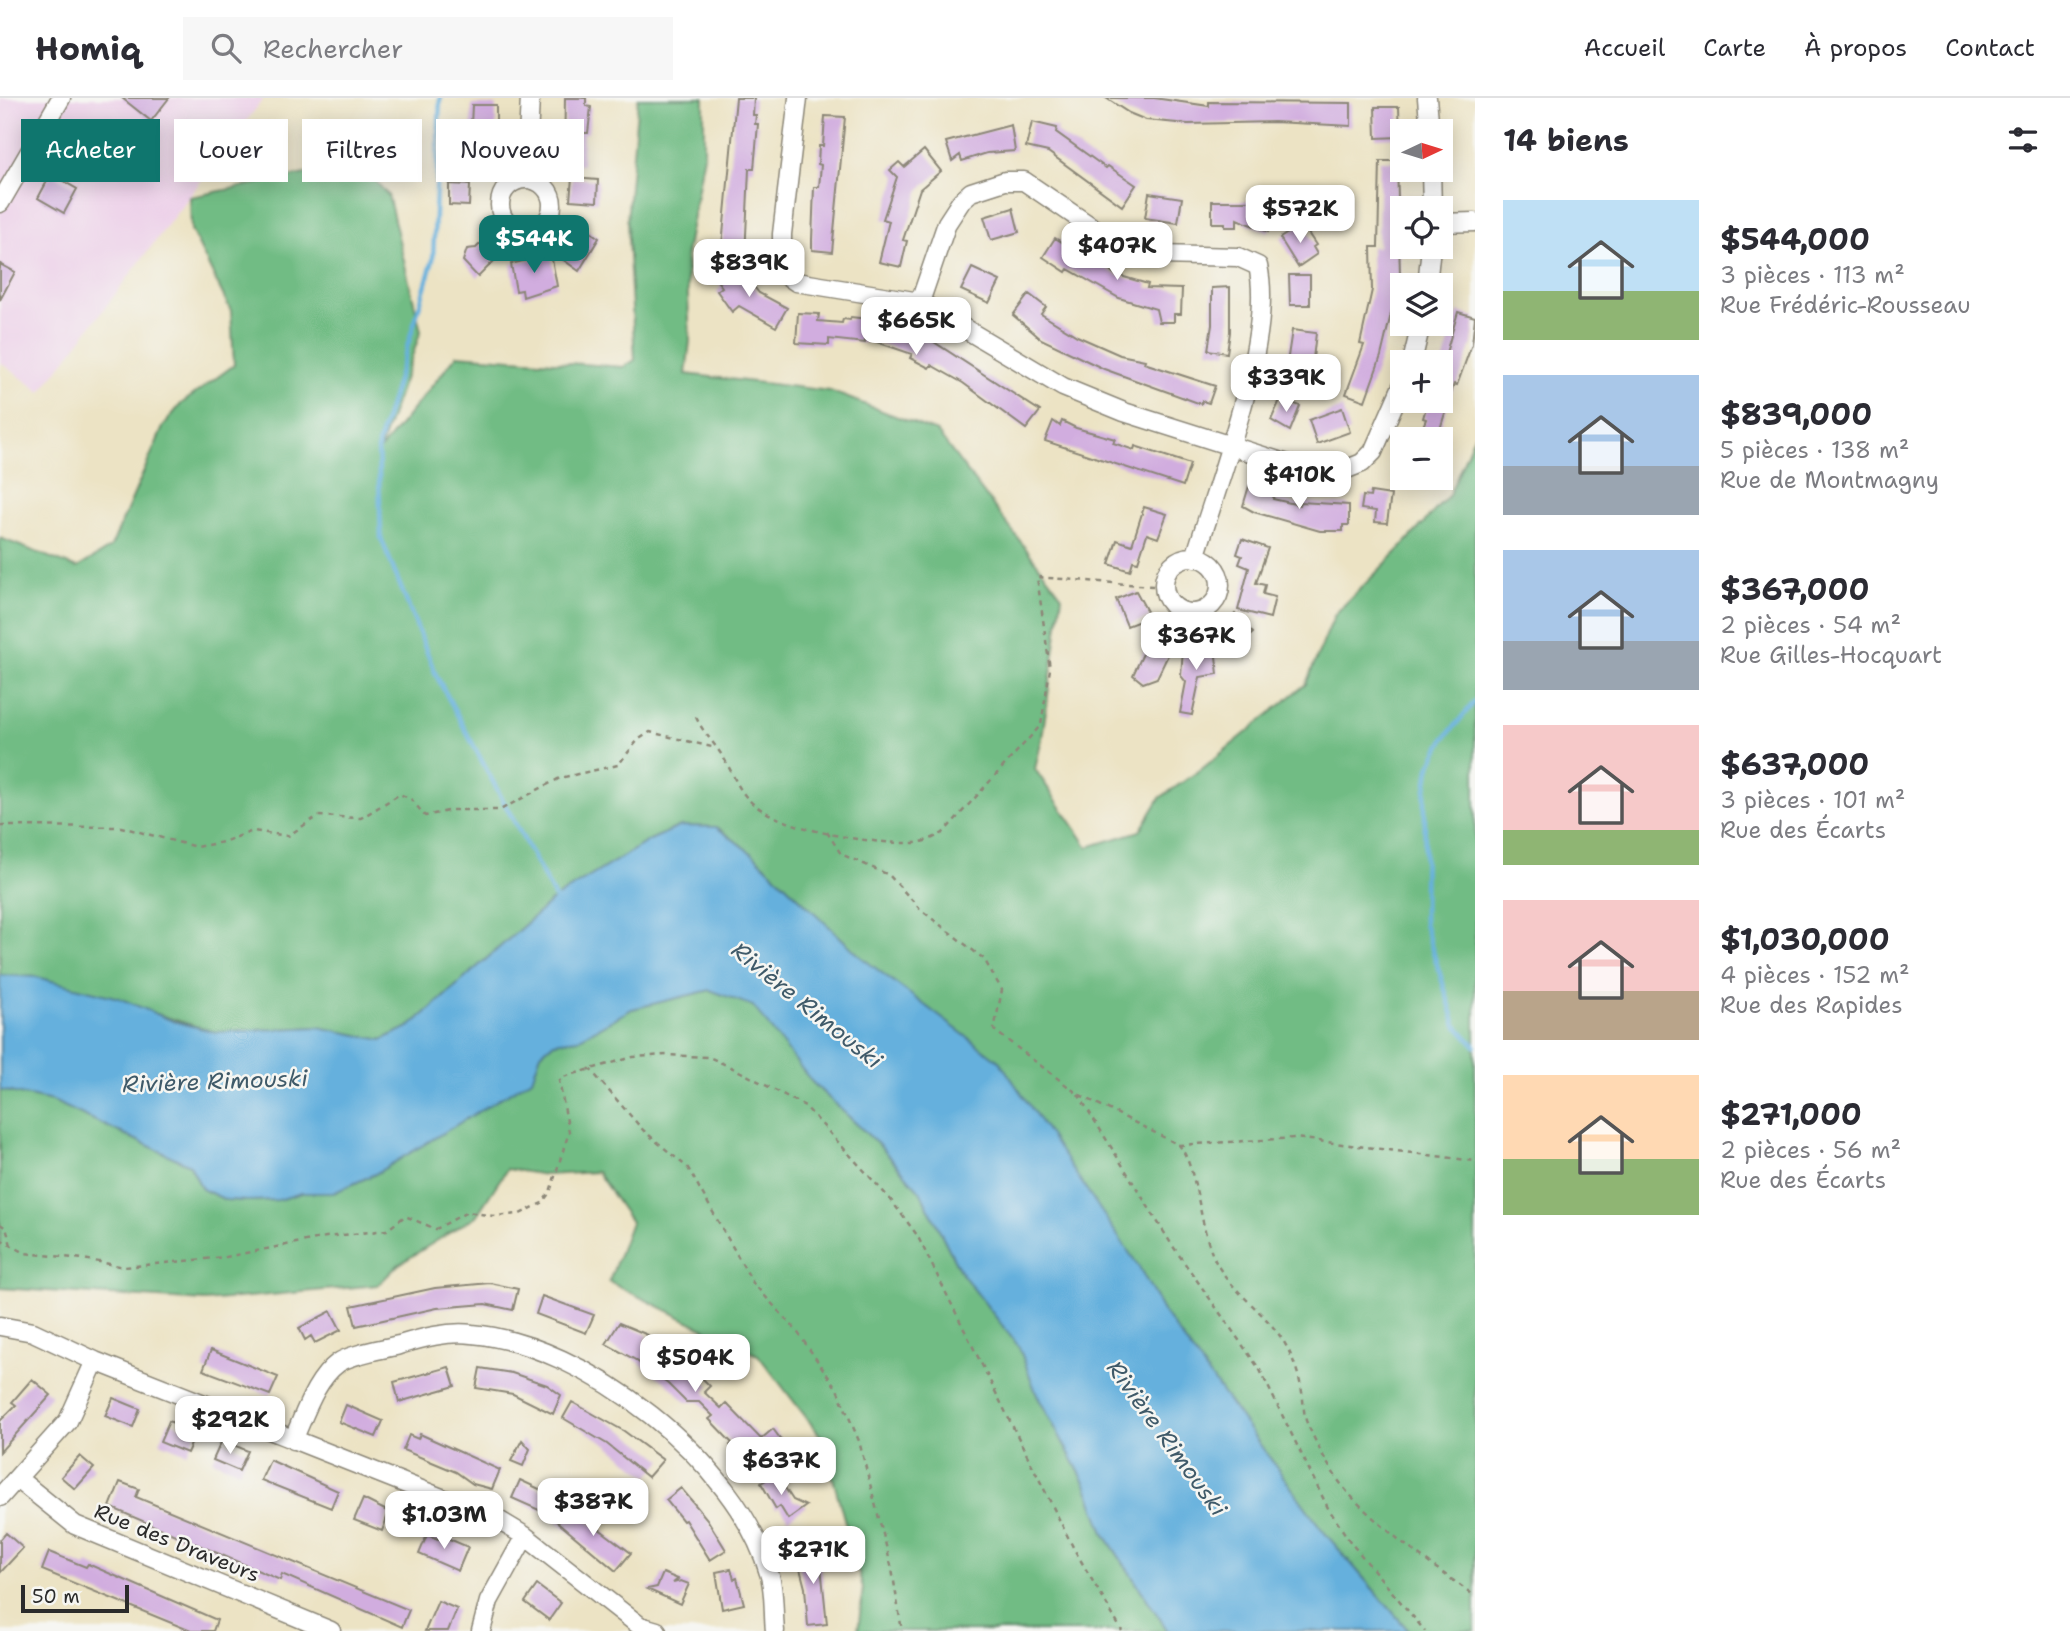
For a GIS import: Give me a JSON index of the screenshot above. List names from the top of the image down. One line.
{"streets":{"street":["Rue des Draveurs"]},"water":["Rivière Rimouski"],"scale_bar":"50 m","north":"right","page":{"header":"Homiq","search":"Rechercher","nav":["Accueil","Carte","À propos","Contact"],"heading":"14 biens","map_buttons":["+","−"],"chip":["Acheter","Louer","Filtres","Nouveau"],"list":[{"name":"$544,000","note":"3 pièces · 113 m² · Rue Frédéric-Rousseau"},{"name":"$839,000","note":"5 pièces · 138 m² · Rue de Montmagny"},{"name":"$367,000","note":"2 pièces · 54 m² · Rue Gilles-Hocquart"},{"name":"$637,000","note":"3 pièces · 101 m² · Rue des Écarts"},{"name":"$1,030,000","note":"4 pièces · 152 m² · Rue des Rapides"},{"name":"$271,000","note":"2 pièces · 56 m² · Rue des Écarts"}],"price":["$572K","$544K","$407K","$839K","$665K","$339K","$410K","$367K","$504K","$292K","$637K","$387K","$1.03M","$271K"],"scale":"50 m"}}
